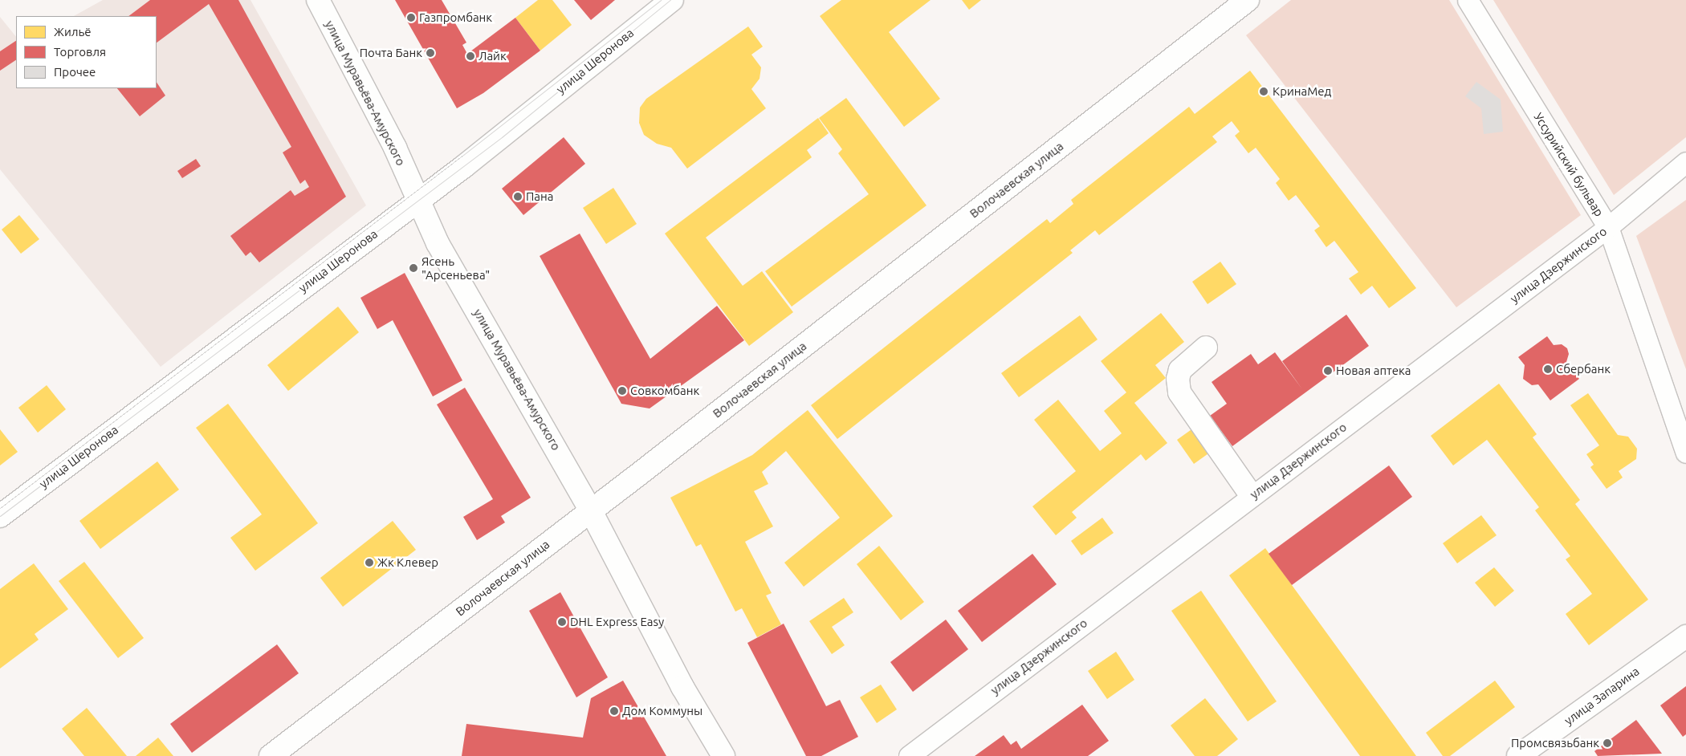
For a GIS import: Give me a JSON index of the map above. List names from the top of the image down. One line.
{"streets":{"main road":["улица Шеронова","улица Муравьёва-Амурского","Волочаевская улица","улица Запарина"],"street":["Уссурийский бульвар","улица Дзержинского"]},"crossings":[["улица Шеронова","улица Муравьёва-Амурского"],["улица Муравьёва-Амурского","Волочаевская улица"],["Уссурийский бульвар","улица Дзержинского"]],"places":["Газпромбанк","Почта Банк","Лайк","КринаМед","Пана","Ясень \"Арсеньева\"","Сбербанк","Новая аптека","Совкомбанк","Жк Клевер","DHL Express Easy","Дом Коммуны","Промсвязьбанк"],"legend":["Жильё","Торговля","Прочее"]}
